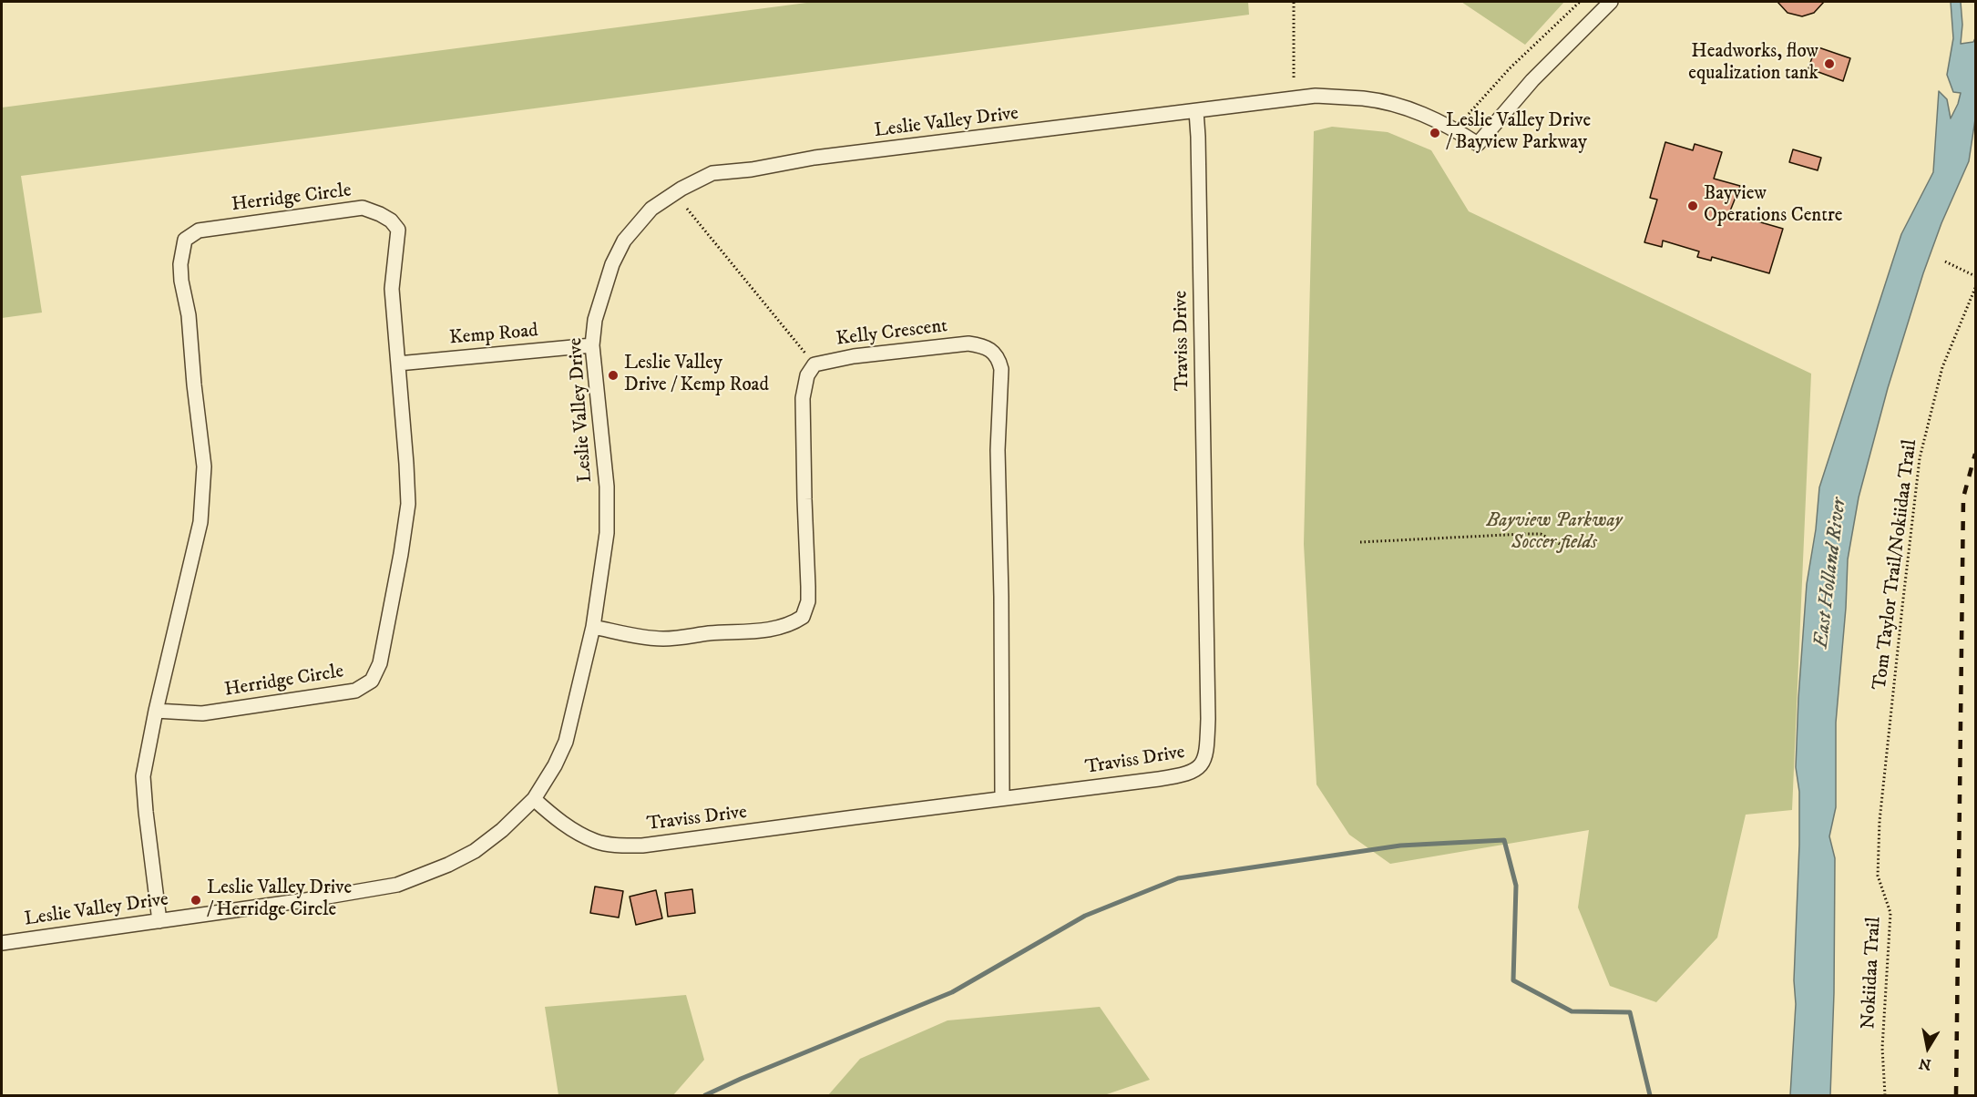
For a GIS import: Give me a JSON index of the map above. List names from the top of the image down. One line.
{"streets":{"street":["Leslie Valley Drive","Herridge Circle","Kelly Crescent","Kemp Road","Traviss Drive"],"path":["Tom Taylor Trail/Nokiidaa Trail","Nokiidaa Trail"]},"crossings":[["Leslie Valley Drive","Herridge Circle"],["Leslie Valley Drive","Kelly Crescent"],["Leslie Valley Drive","Kemp Road"],["Leslie Valley Drive","Traviss Drive"],["Herridge Circle","Kemp Road"],["Kelly Crescent","Traviss Drive"],["Tom Taylor Trail/Nokiidaa Trail","Nokiidaa Trail"]],"water":["East Holland River"],"parks":["Bayview Parkway Soccer fields"],"places":["Headworks, flow equalization tank","Leslie Valley Drive / Bayview Parkway","Bayview Operations Centre","Leslie Valley Drive / Kemp Road","Leslie Valley Drive / Herridge Circle"],"north":"bottom"}
